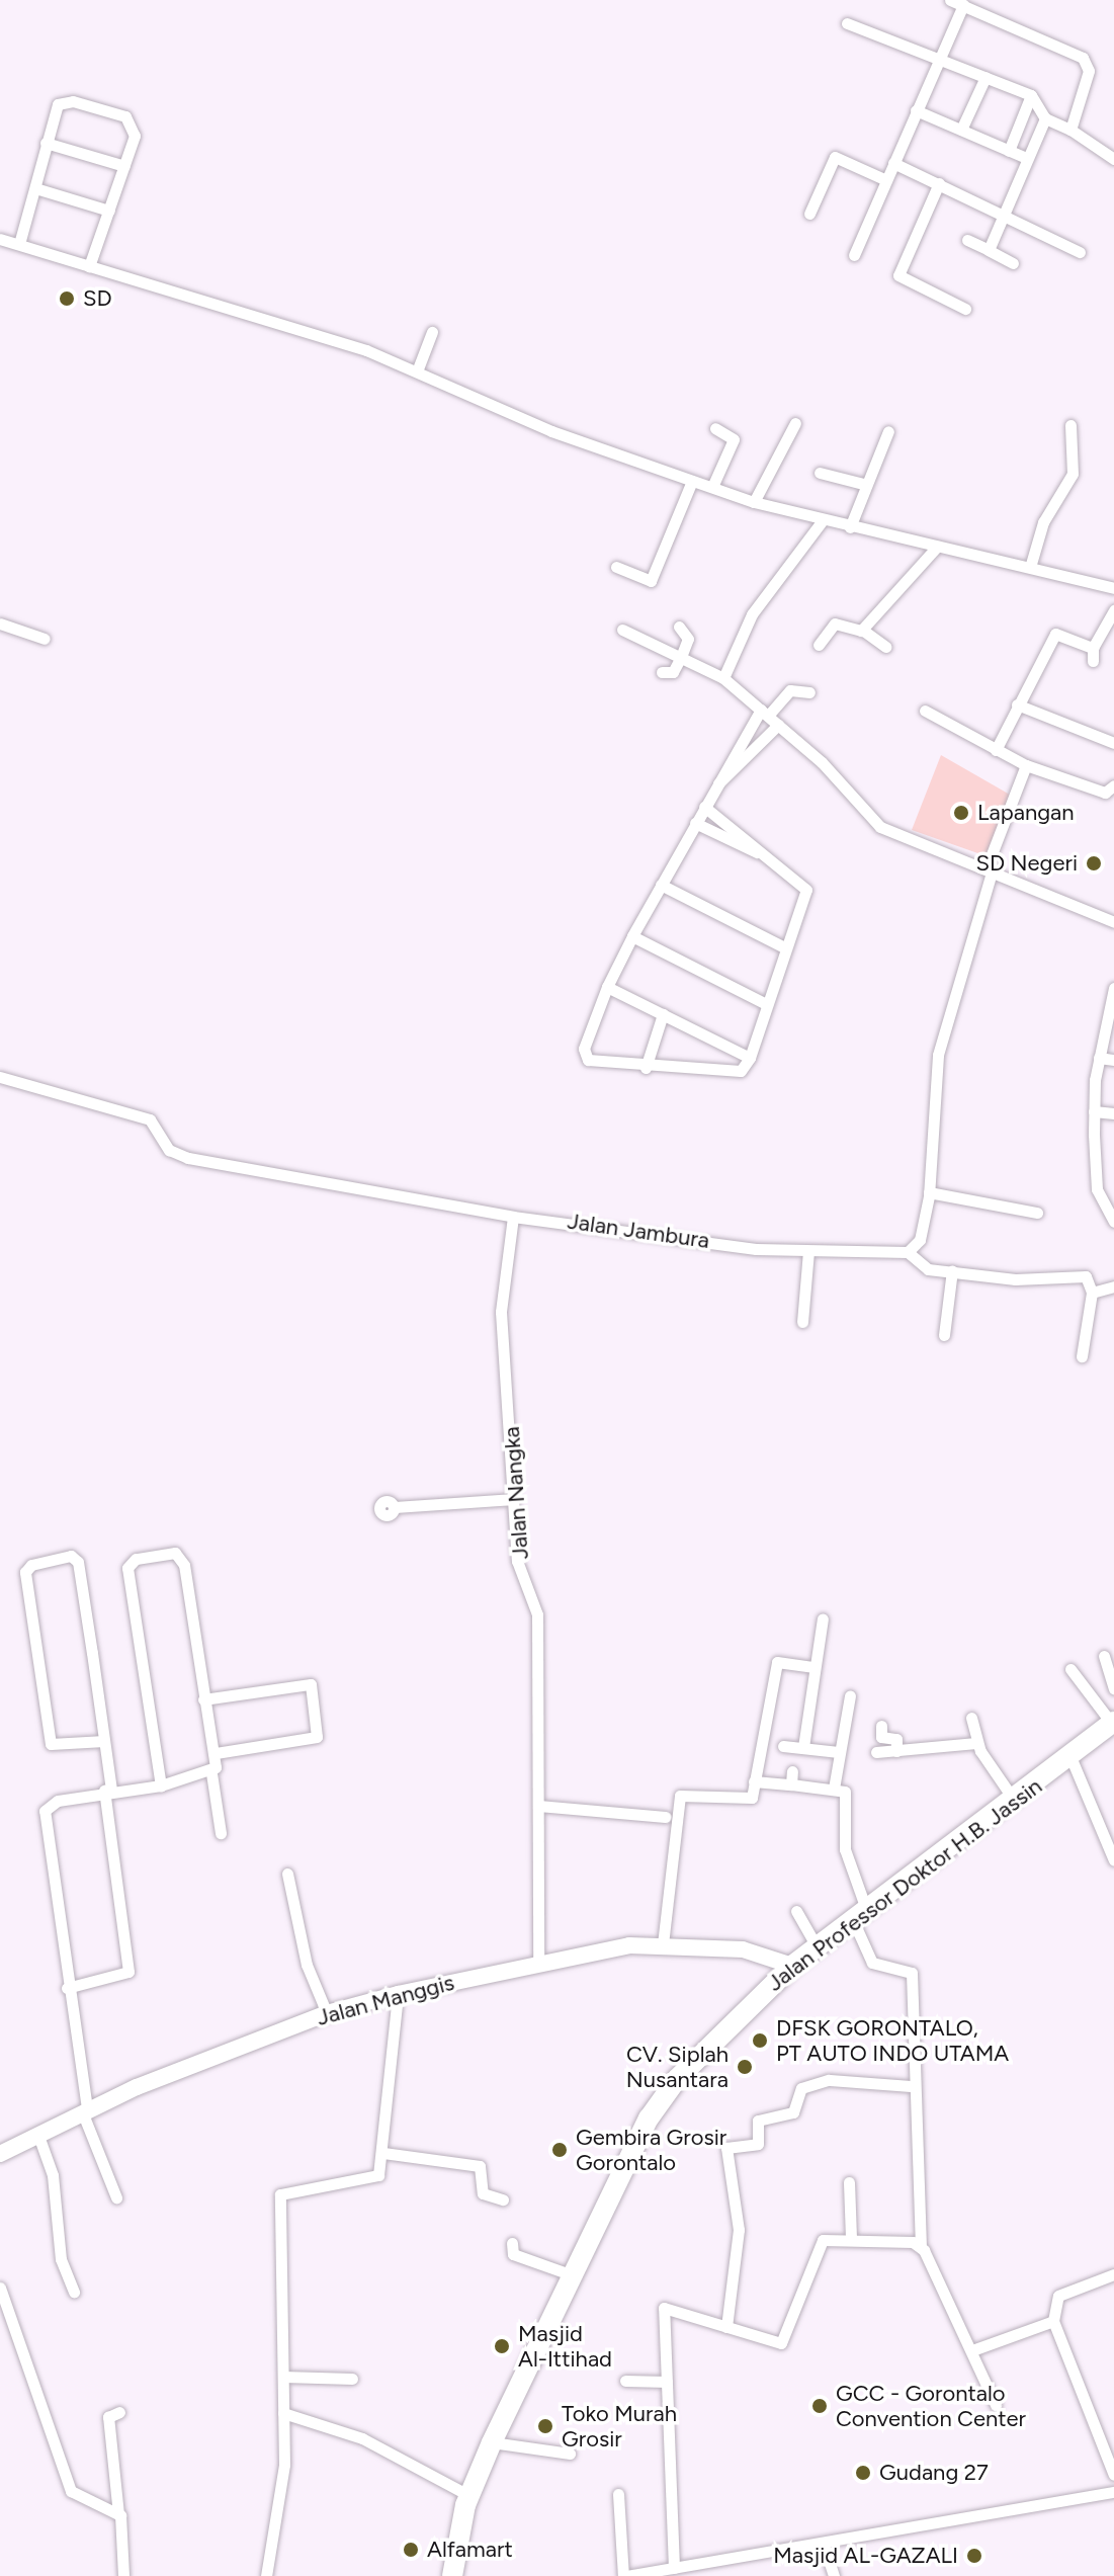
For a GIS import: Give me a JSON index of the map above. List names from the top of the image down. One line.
{"streets":{"highway":["Jalan Professor Doktor H.B. Jassin"],"street":["Jalan Jambura","Jalan Nangka","Jalan Manggis"]},"crossings":[["Jalan Jambura","Jalan Nangka"],["Jalan Nangka","Jalan Manggis"],["Jalan Professor Doktor H.B. Jassin","Jalan Manggis"]],"places":["SD","Lapangan","SD Negeri","DFSK GORONTALO, PT AUTO INDO UTAMA","CV. Siplah Nusantara","Gembira Grosir Gorontalo","Masjid Al-Ittihad","GCC - Gorontalo Convention Center","Toko Murah Grosir","Gudang 27","Alfamart","Masjid AL-GAZALI"]}
